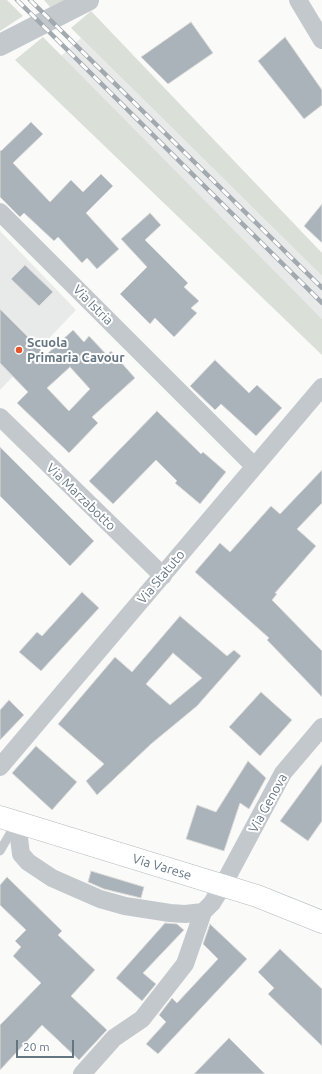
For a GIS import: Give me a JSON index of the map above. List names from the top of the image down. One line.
{"streets":{"main road":["Via Varese"],"street":["Via Istria","Via Marzabotto","Via Statuto","Via Genova"]},"crossings":[["Via Istria","Via Statuto"],["Via Marzabotto","Via Statuto"],["Via Genova","Via Varese"]],"places":["Scuola Primaria Cavour"],"scale_bar":"20 m"}
